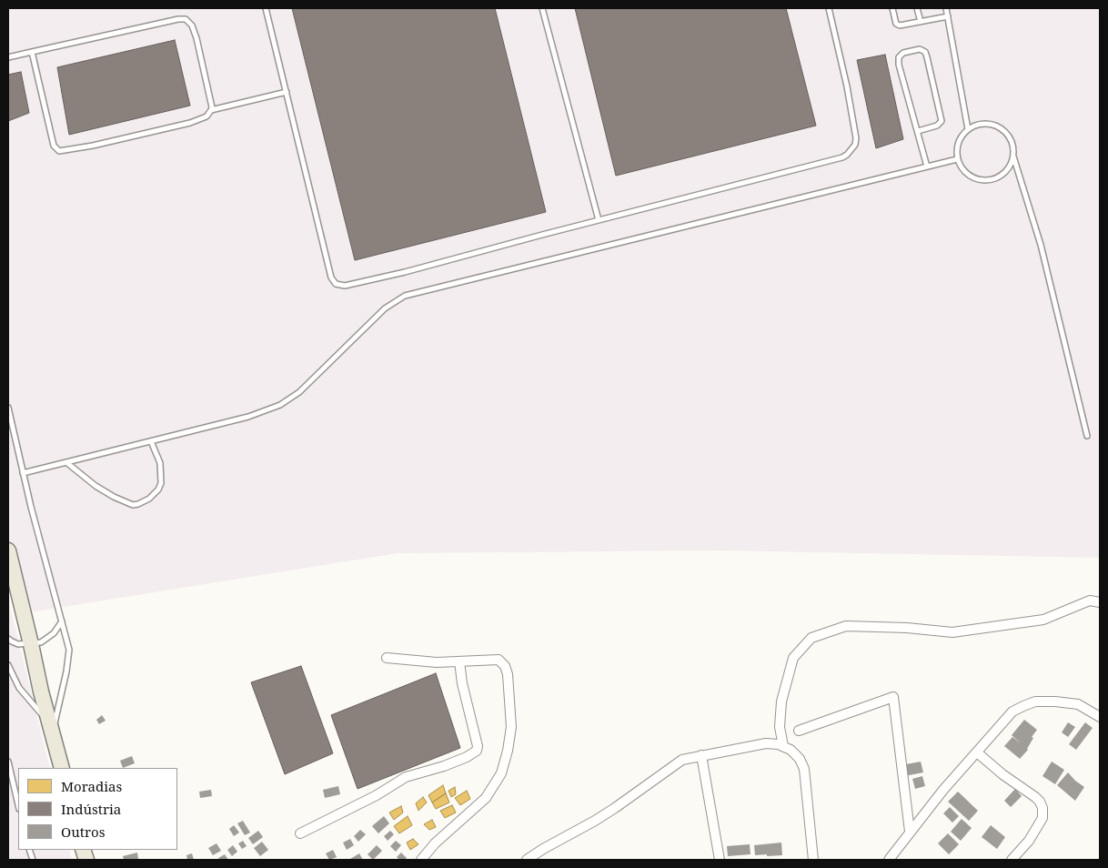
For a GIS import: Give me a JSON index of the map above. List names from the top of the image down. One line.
{"legend":["Moradias","Indústria","Outros"]}
